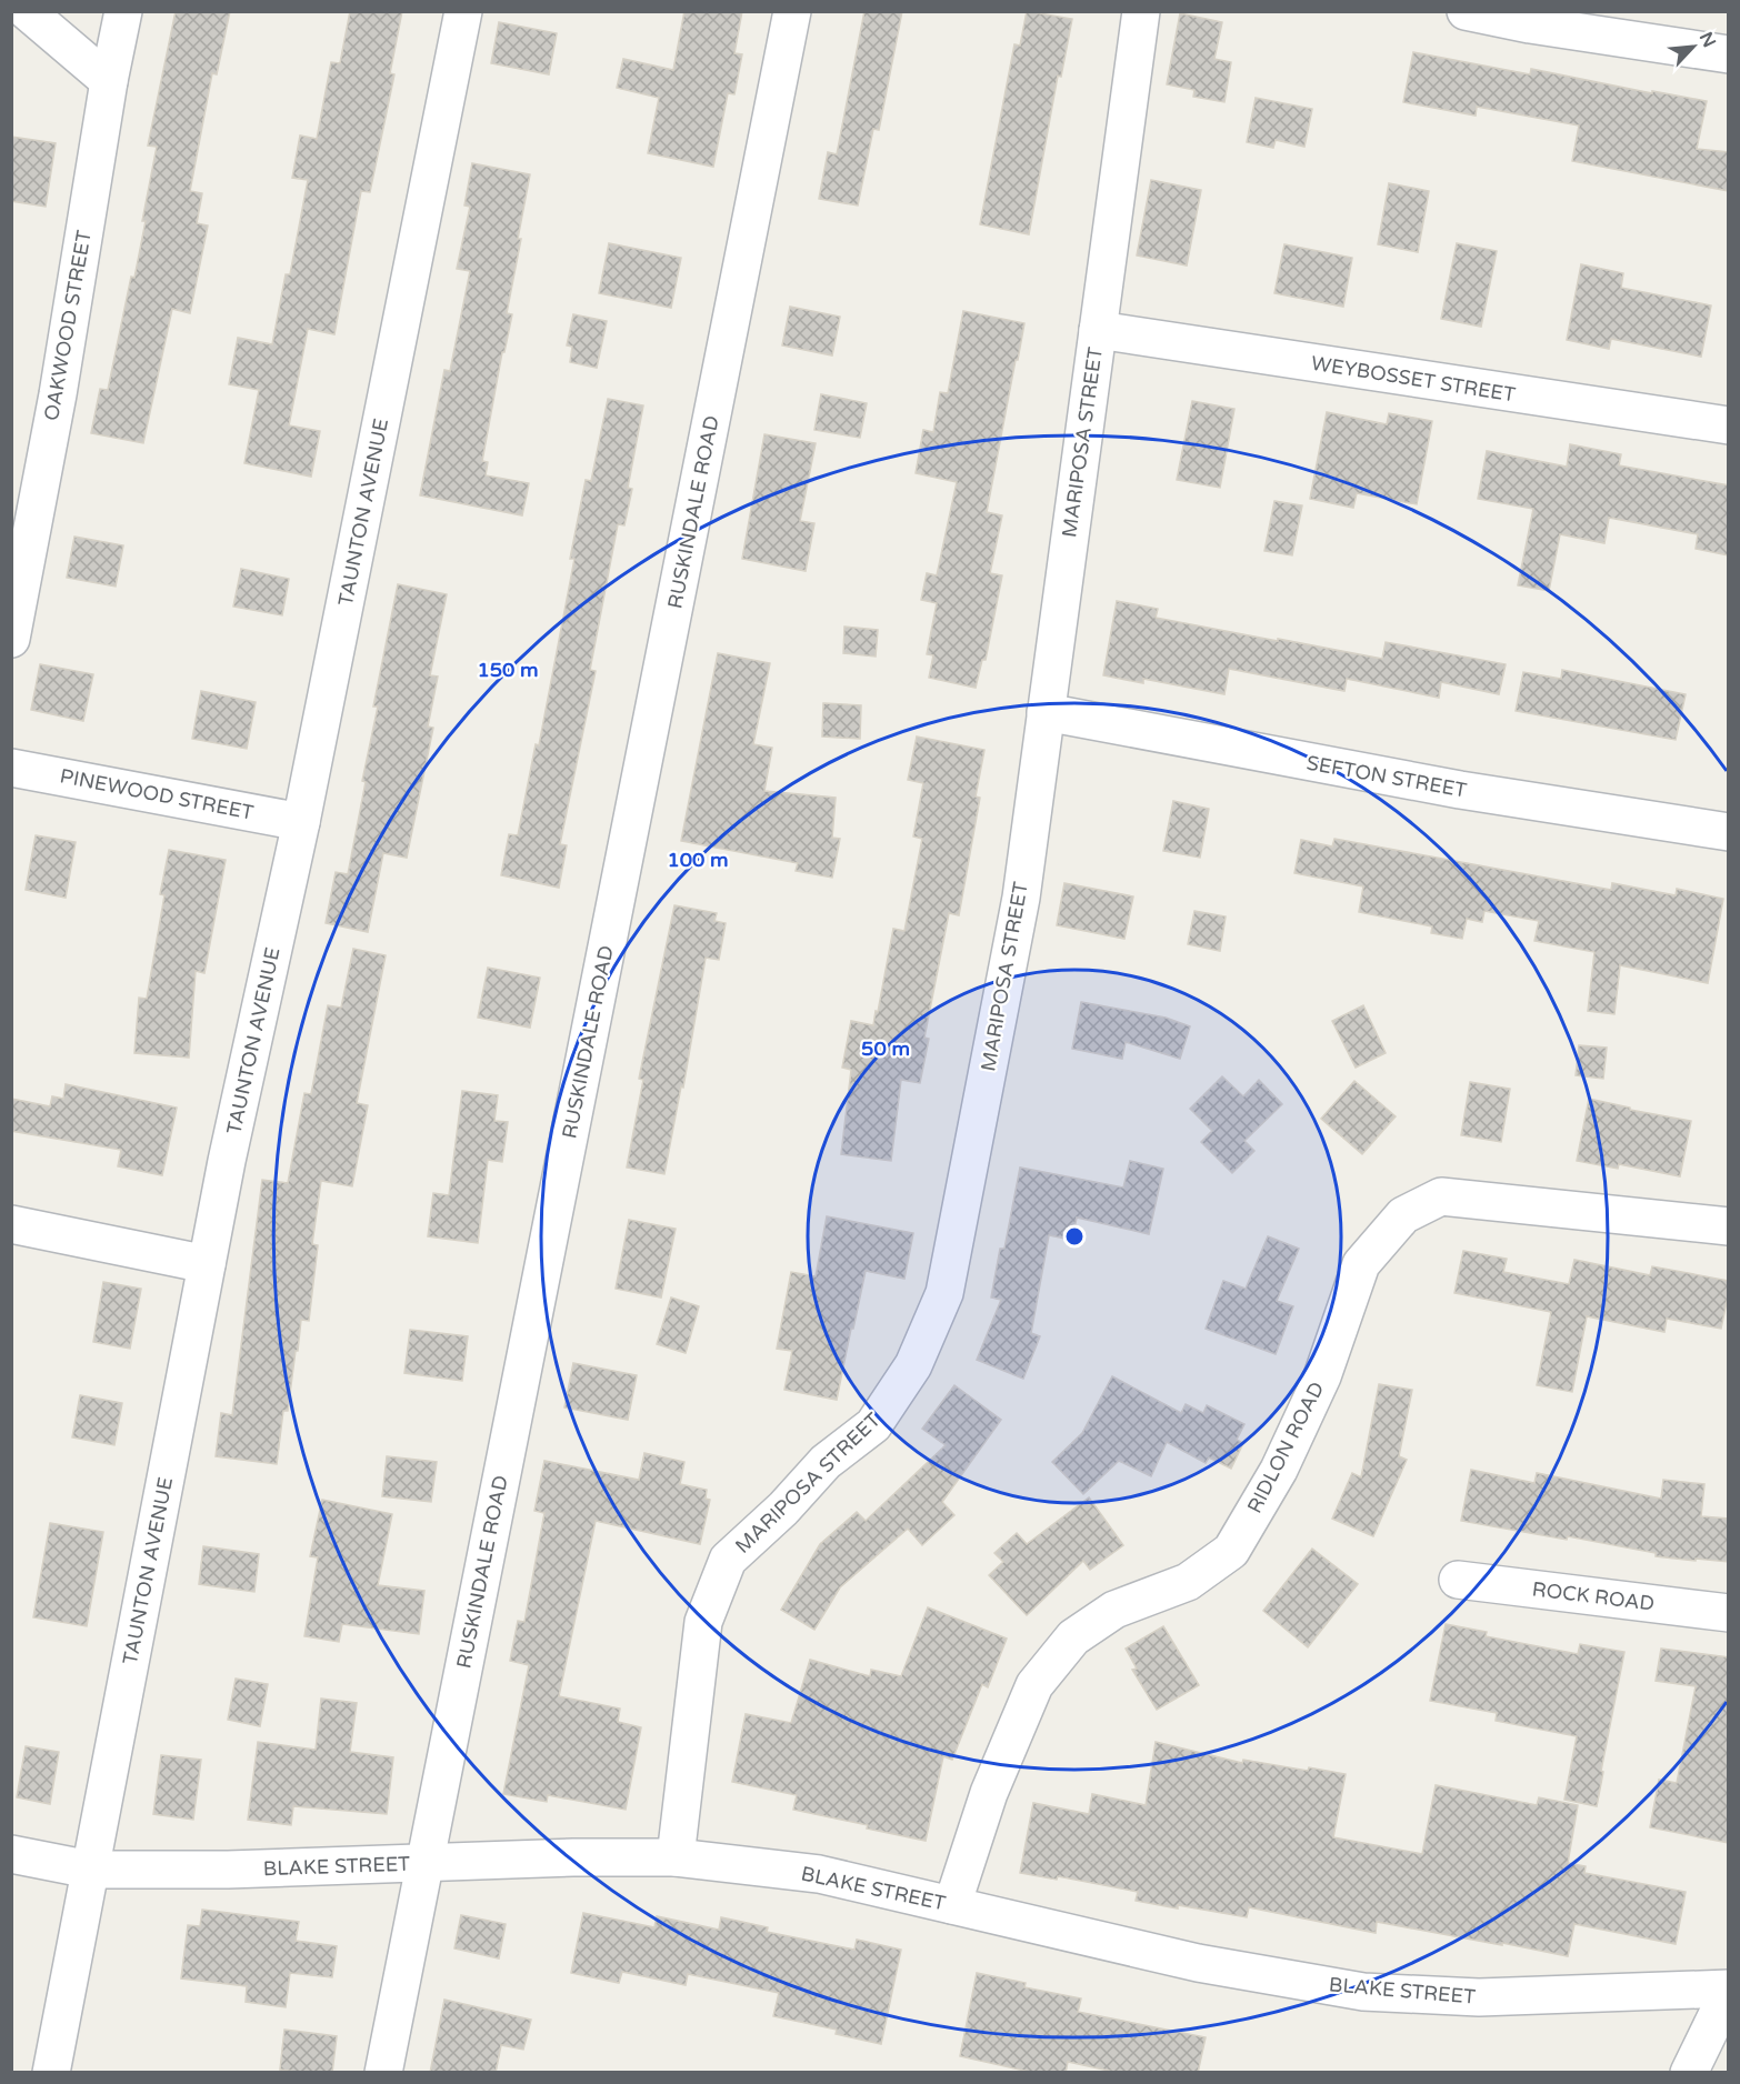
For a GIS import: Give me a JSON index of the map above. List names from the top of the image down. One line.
{"streets":{"street":["OAKWOOD STREET","WEYBOSSET STREET","MARIPOSA STREET","TAUNTON AVENUE","RUSKINDALE ROAD","SEFTON STREET","PINEWOOD STREET","RIDLON ROAD","ROCK ROAD","BLAKE STREET"]},"crossings":[["WEYBOSSET STREET","MARIPOSA STREET"],["MARIPOSA STREET","SEFTON STREET"],["MARIPOSA STREET","BLAKE STREET"],["TAUNTON AVENUE","PINEWOOD STREET"],["TAUNTON AVENUE","BLAKE STREET"],["RUSKINDALE ROAD","BLAKE STREET"],["RIDLON ROAD","BLAKE STREET"]],"north":"top right","rings":["150 m","100 m","50 m"]}
